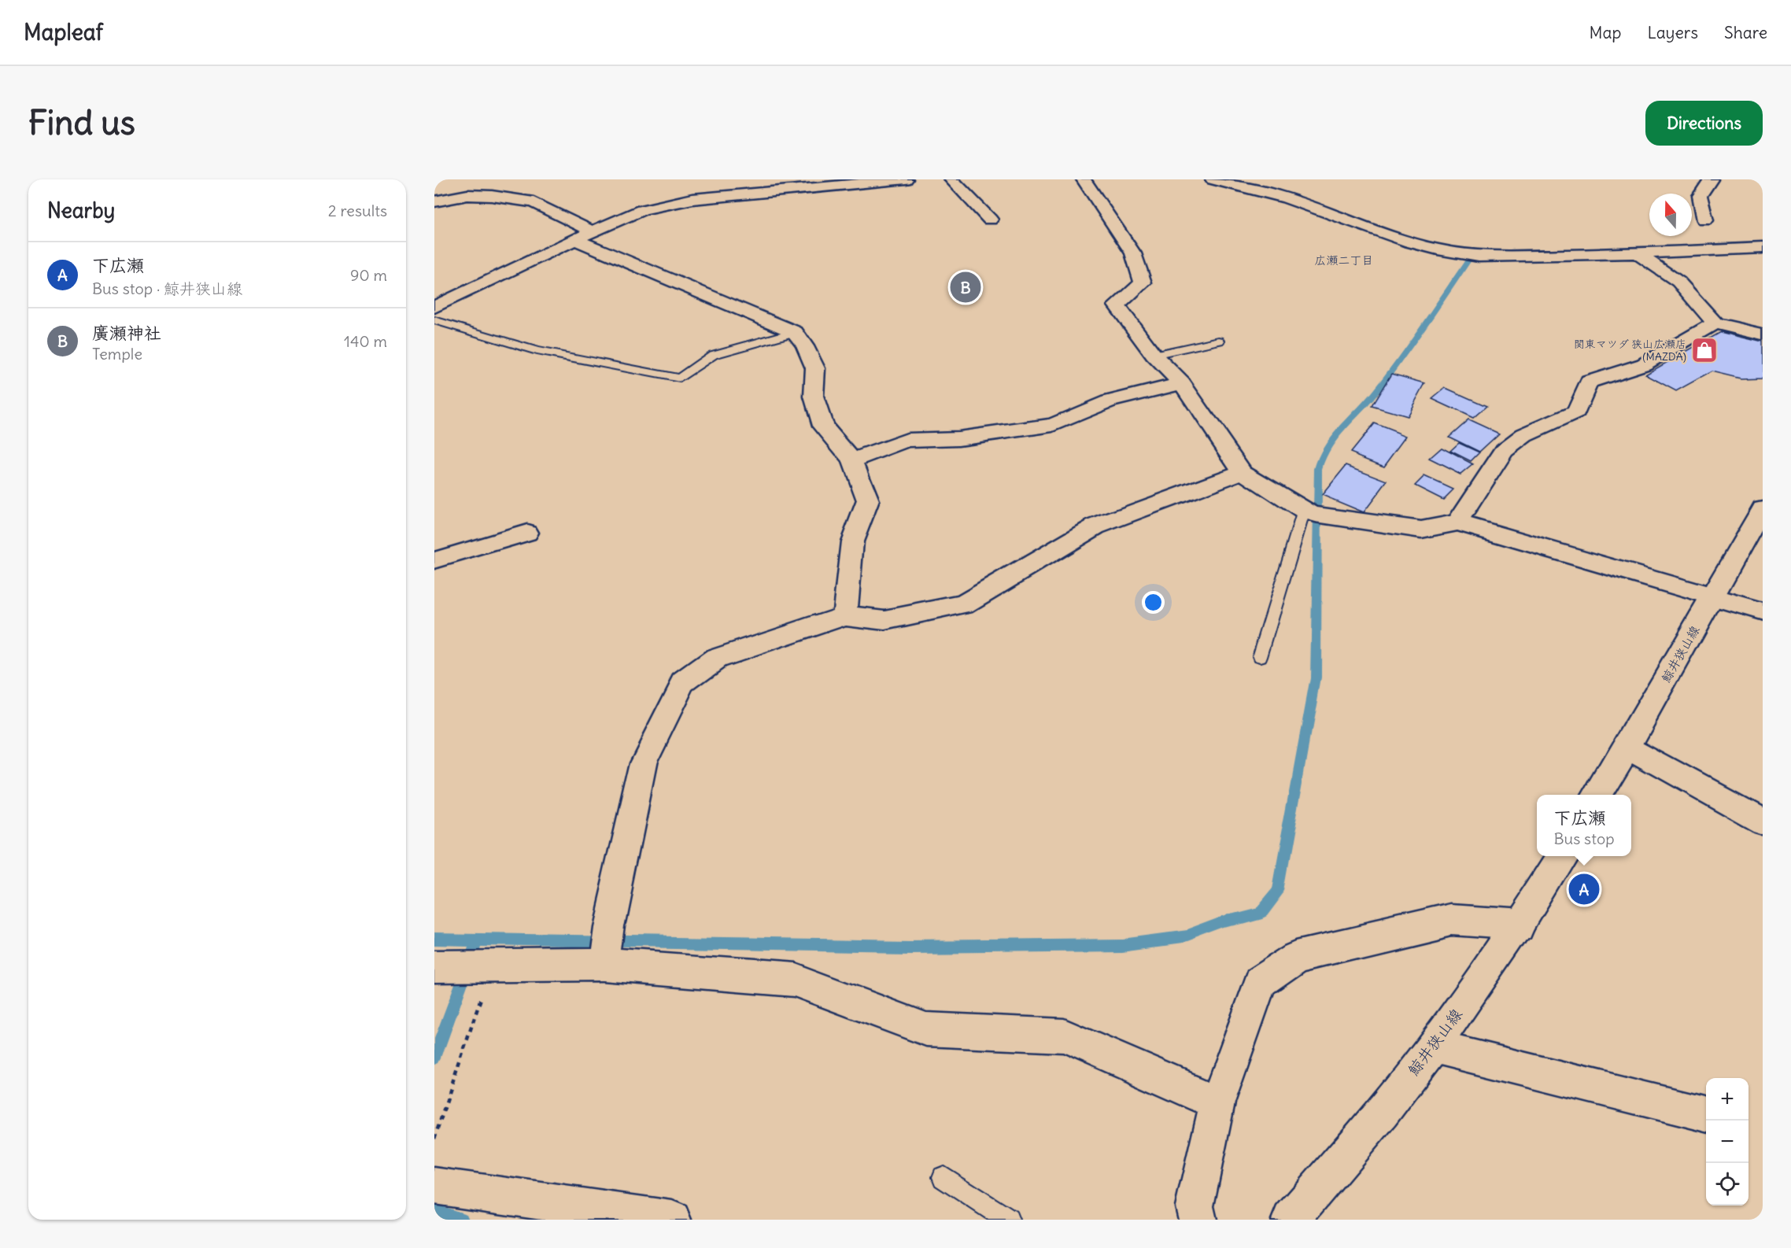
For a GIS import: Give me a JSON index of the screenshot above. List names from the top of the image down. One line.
{"streets":{"street":["鯨井狭山線"]},"districts":["広瀬二丁目"],"places":{"shop":["関東マツダ 狭山広瀬店 (MAZDA)"]},"north":"top","page":{"header":"Mapleaf","nav":["Map","Layers","Share"],"buttons":"Directions","title":"Find us","heading":["Nearby","2 results"],"list":[{"mark":"A","name":"下広瀬","note":"Bus stop · 鯨井狭山線","value":"90 m"},{"mark":"B","name":"廣瀬神社","note":"Temple","value":"140 m"}],"pins":["B","A"],"popup":["下広瀬","Bus stop"],"map_buttons":["+","−"]}}
